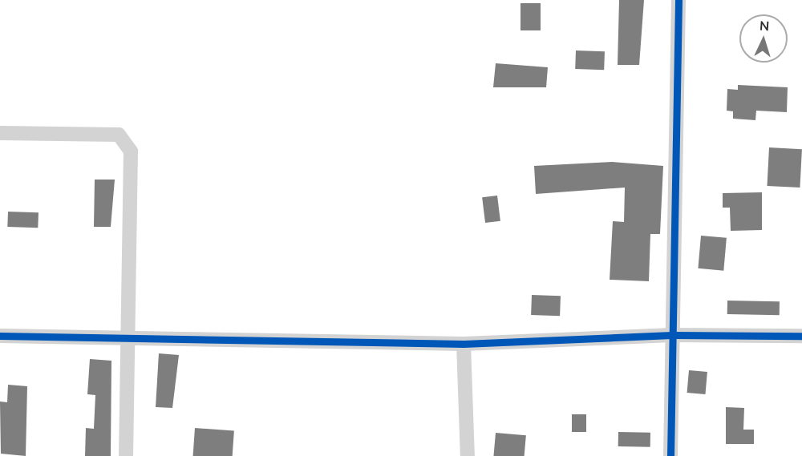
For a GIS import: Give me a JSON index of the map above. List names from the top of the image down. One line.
{"north":"top"}
